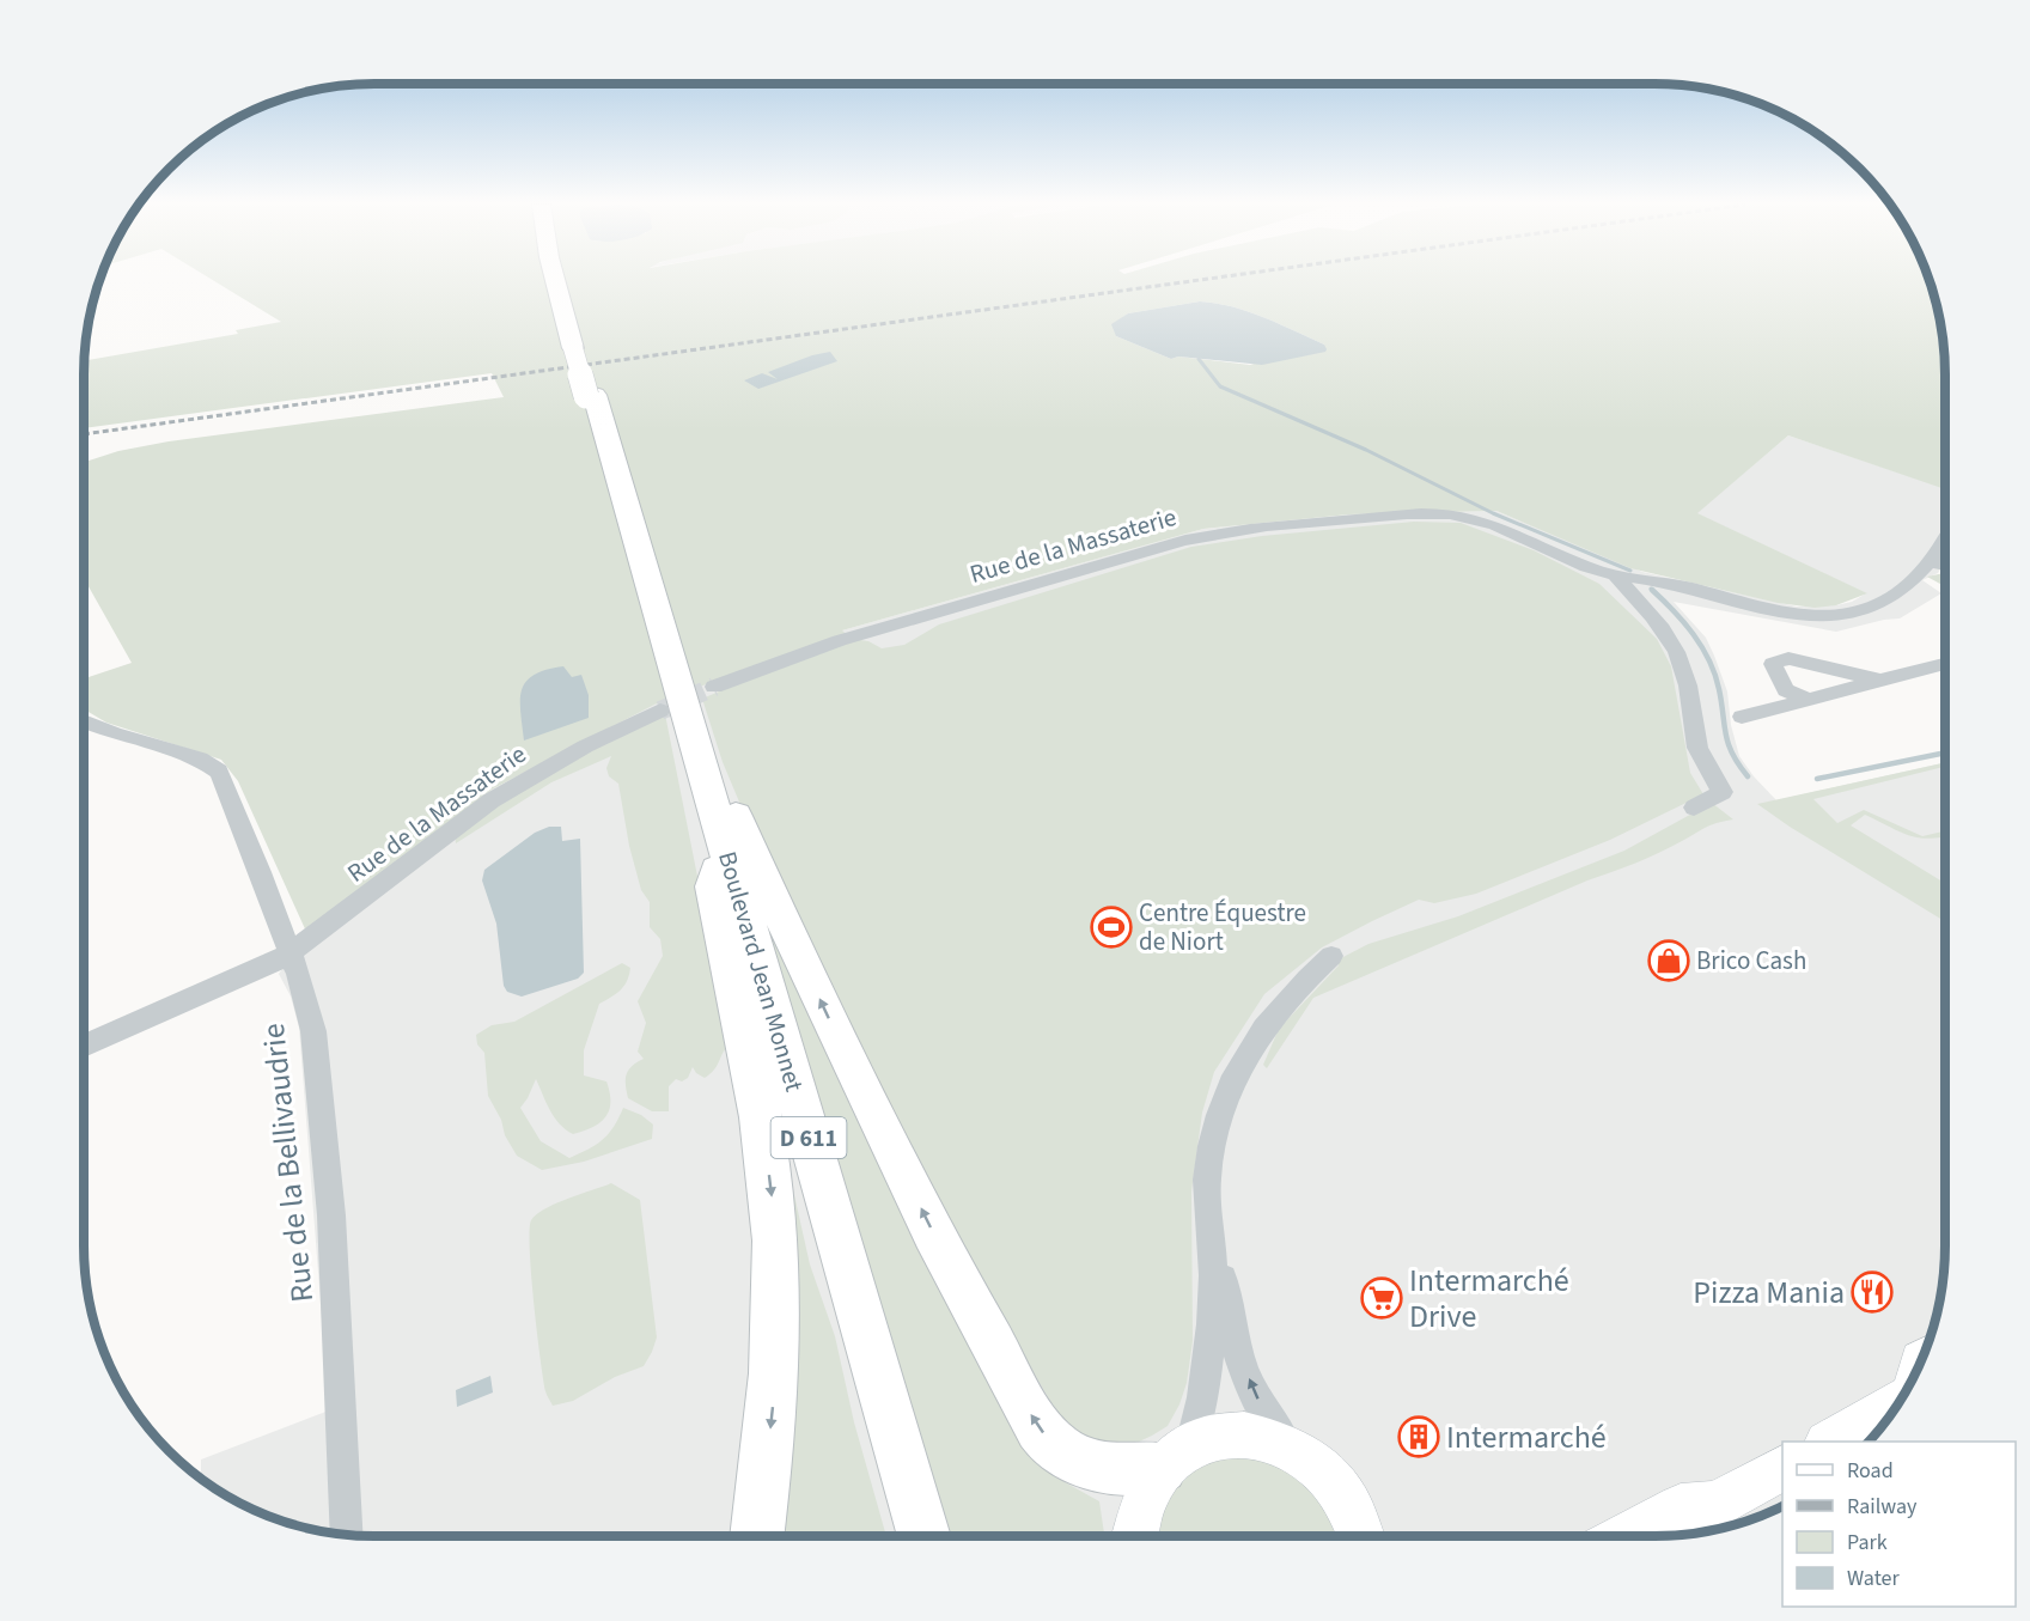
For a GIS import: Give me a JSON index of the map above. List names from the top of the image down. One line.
{"streets":{"main road":["Boulevard Jean Monnet","D 611"],"street":["Rue de la Massaterie","Rue de la Bellivaudrie"]},"crossings":[["Rue de la Massaterie","Boulevard Jean Monnet"],["Rue de la Massaterie","Rue de la Bellivaudrie"],["Boulevard Jean Monnet","D 611"]],"places":{"sports":["Centre Équestre de Niort"],"shop":["Brico Cash"],"restaurant":["Pizza Mania"],"supermarket":["Intermarché Drive"],"building":["Intermarché"]},"legend":["Road","Railway","Park","Water"]}
